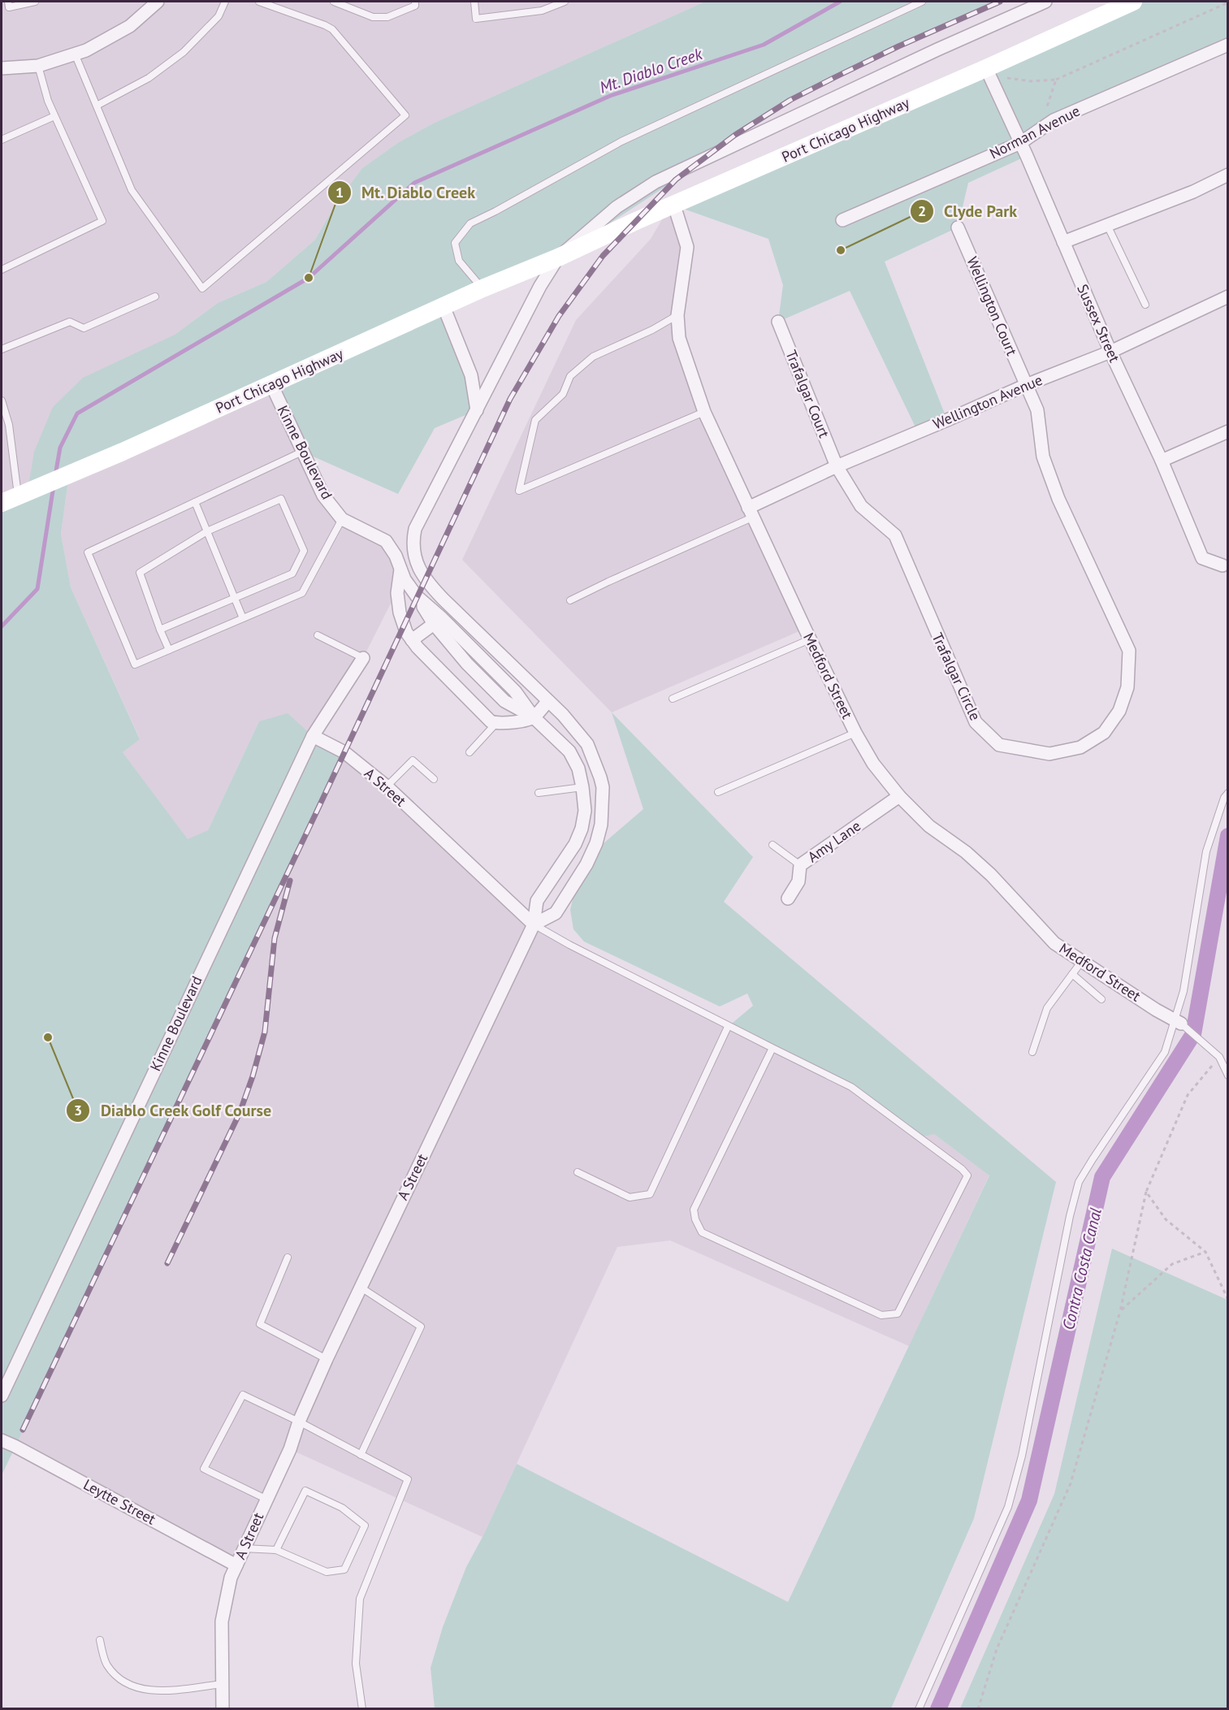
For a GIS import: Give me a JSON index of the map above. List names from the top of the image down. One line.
{"streets":{"street":["Port Chicago Highway","Norman Avenue","Wellington Court","Sussex Street","Trafalgar Court","Wellington Avenue","Kinne Boulevard","Medford Street","Trafalgar Circle","A Street","Amy Lane","Leytte Street"]},"crossings":[["Port Chicago Highway","Sussex Street"],["Port Chicago Highway","Kinne Boulevard"],["Port Chicago Highway","Medford Street"],["Norman Avenue","Sussex Street"],["Wellington Court","Wellington Avenue"],["Wellington Court","Trafalgar Circle"],["Sussex Street","Wellington Avenue"],["Trafalgar Court","Wellington Avenue"],["Trafalgar Court","Trafalgar Circle"],["Wellington Avenue","Medford Street"],["Wellington Avenue","Trafalgar Circle"],["Kinne Boulevard","A Street"],["Medford Street","Amy Lane"],["A Street","Leytte Street"]],"water":["Mt. Diablo Creek","Contra Costa Canal"],"places":["Clyde Park","Mt. Diablo Creek","Diablo Creek Golf Course"]}
